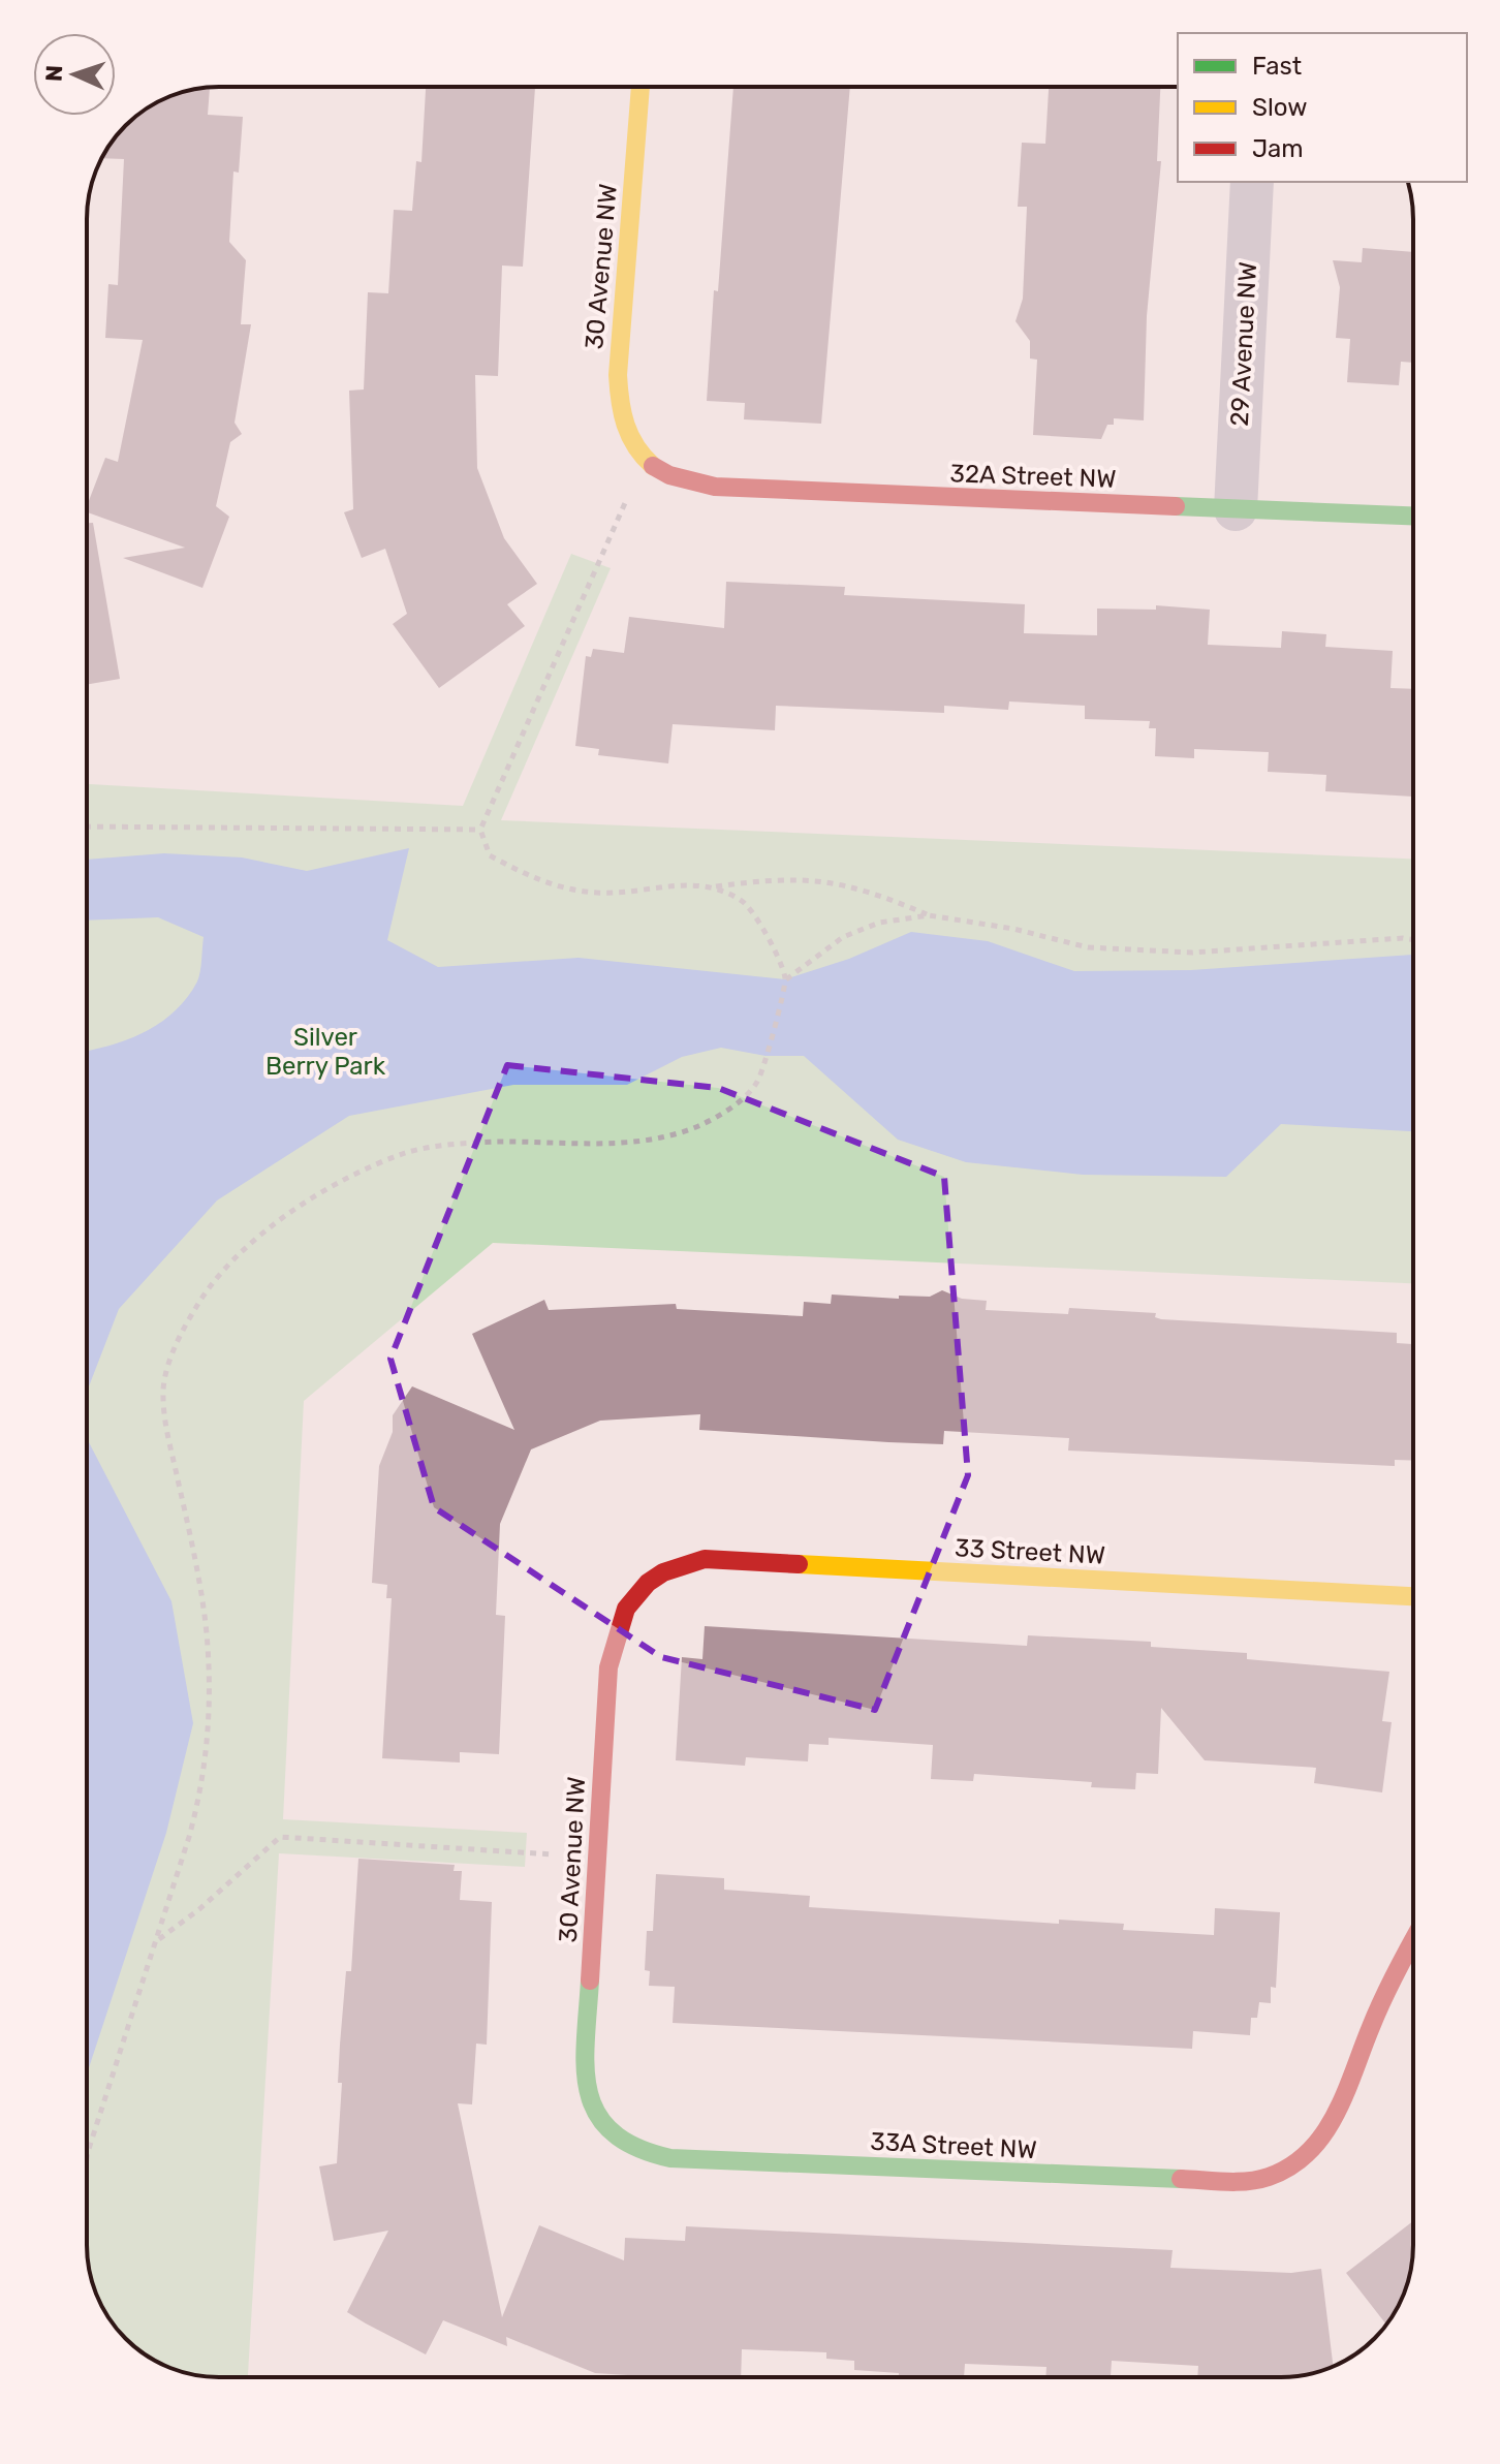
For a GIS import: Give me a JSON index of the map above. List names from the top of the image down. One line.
{"streets":{"street":["30 Avenue NW","29 Avenue NW","32A Street NW","33 Street NW","33A Street NW"]},"crossings":[["30 Avenue NW","32A Street NW"],["30 Avenue NW","33 Street NW"],["30 Avenue NW","33A Street NW"],["29 Avenue NW","32A Street NW"]],"parks":["Silver Berry Park"],"legend":["Fast","Slow","Jam"],"north":"left"}
